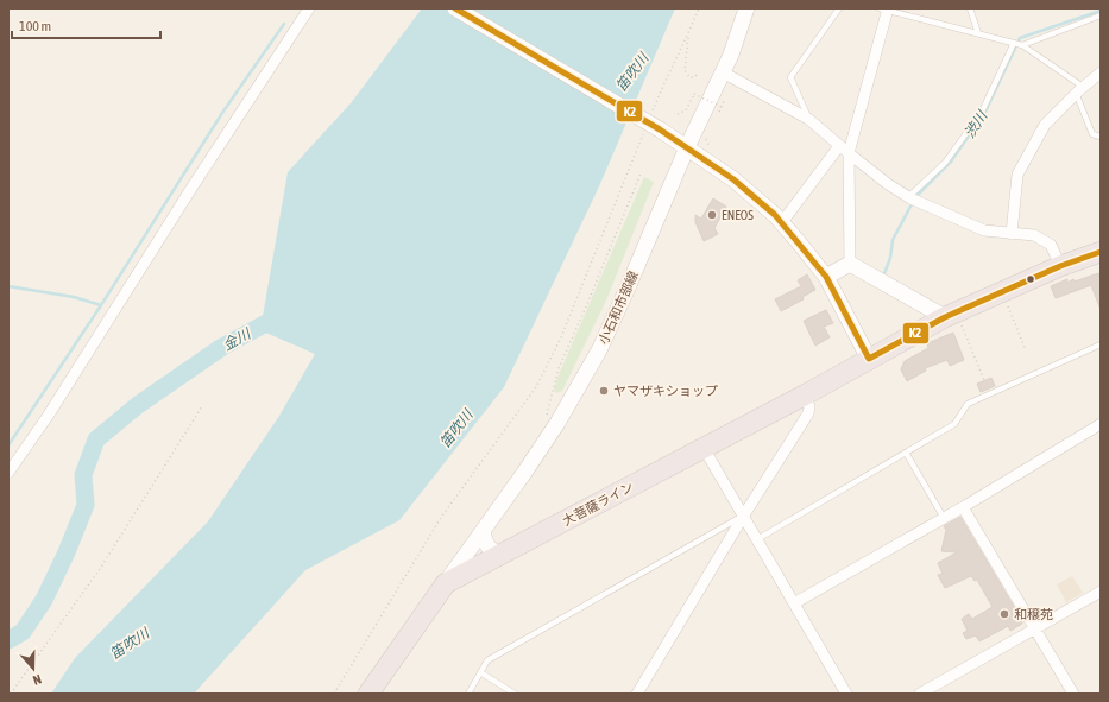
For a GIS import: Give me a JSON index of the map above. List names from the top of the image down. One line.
{"streets":{"highway":["大菩薩ライン"],"main road":["小石和市部線"]},"crossings":[["小石和市部線","大菩薩ライン"]],"water":["笛吹川","渋川","金川"],"places":["ENEOS","ヤマザキショップ","和穣苑"],"lines":["transit line K2"],"scale_bar":"100 m","north":"bottom"}
